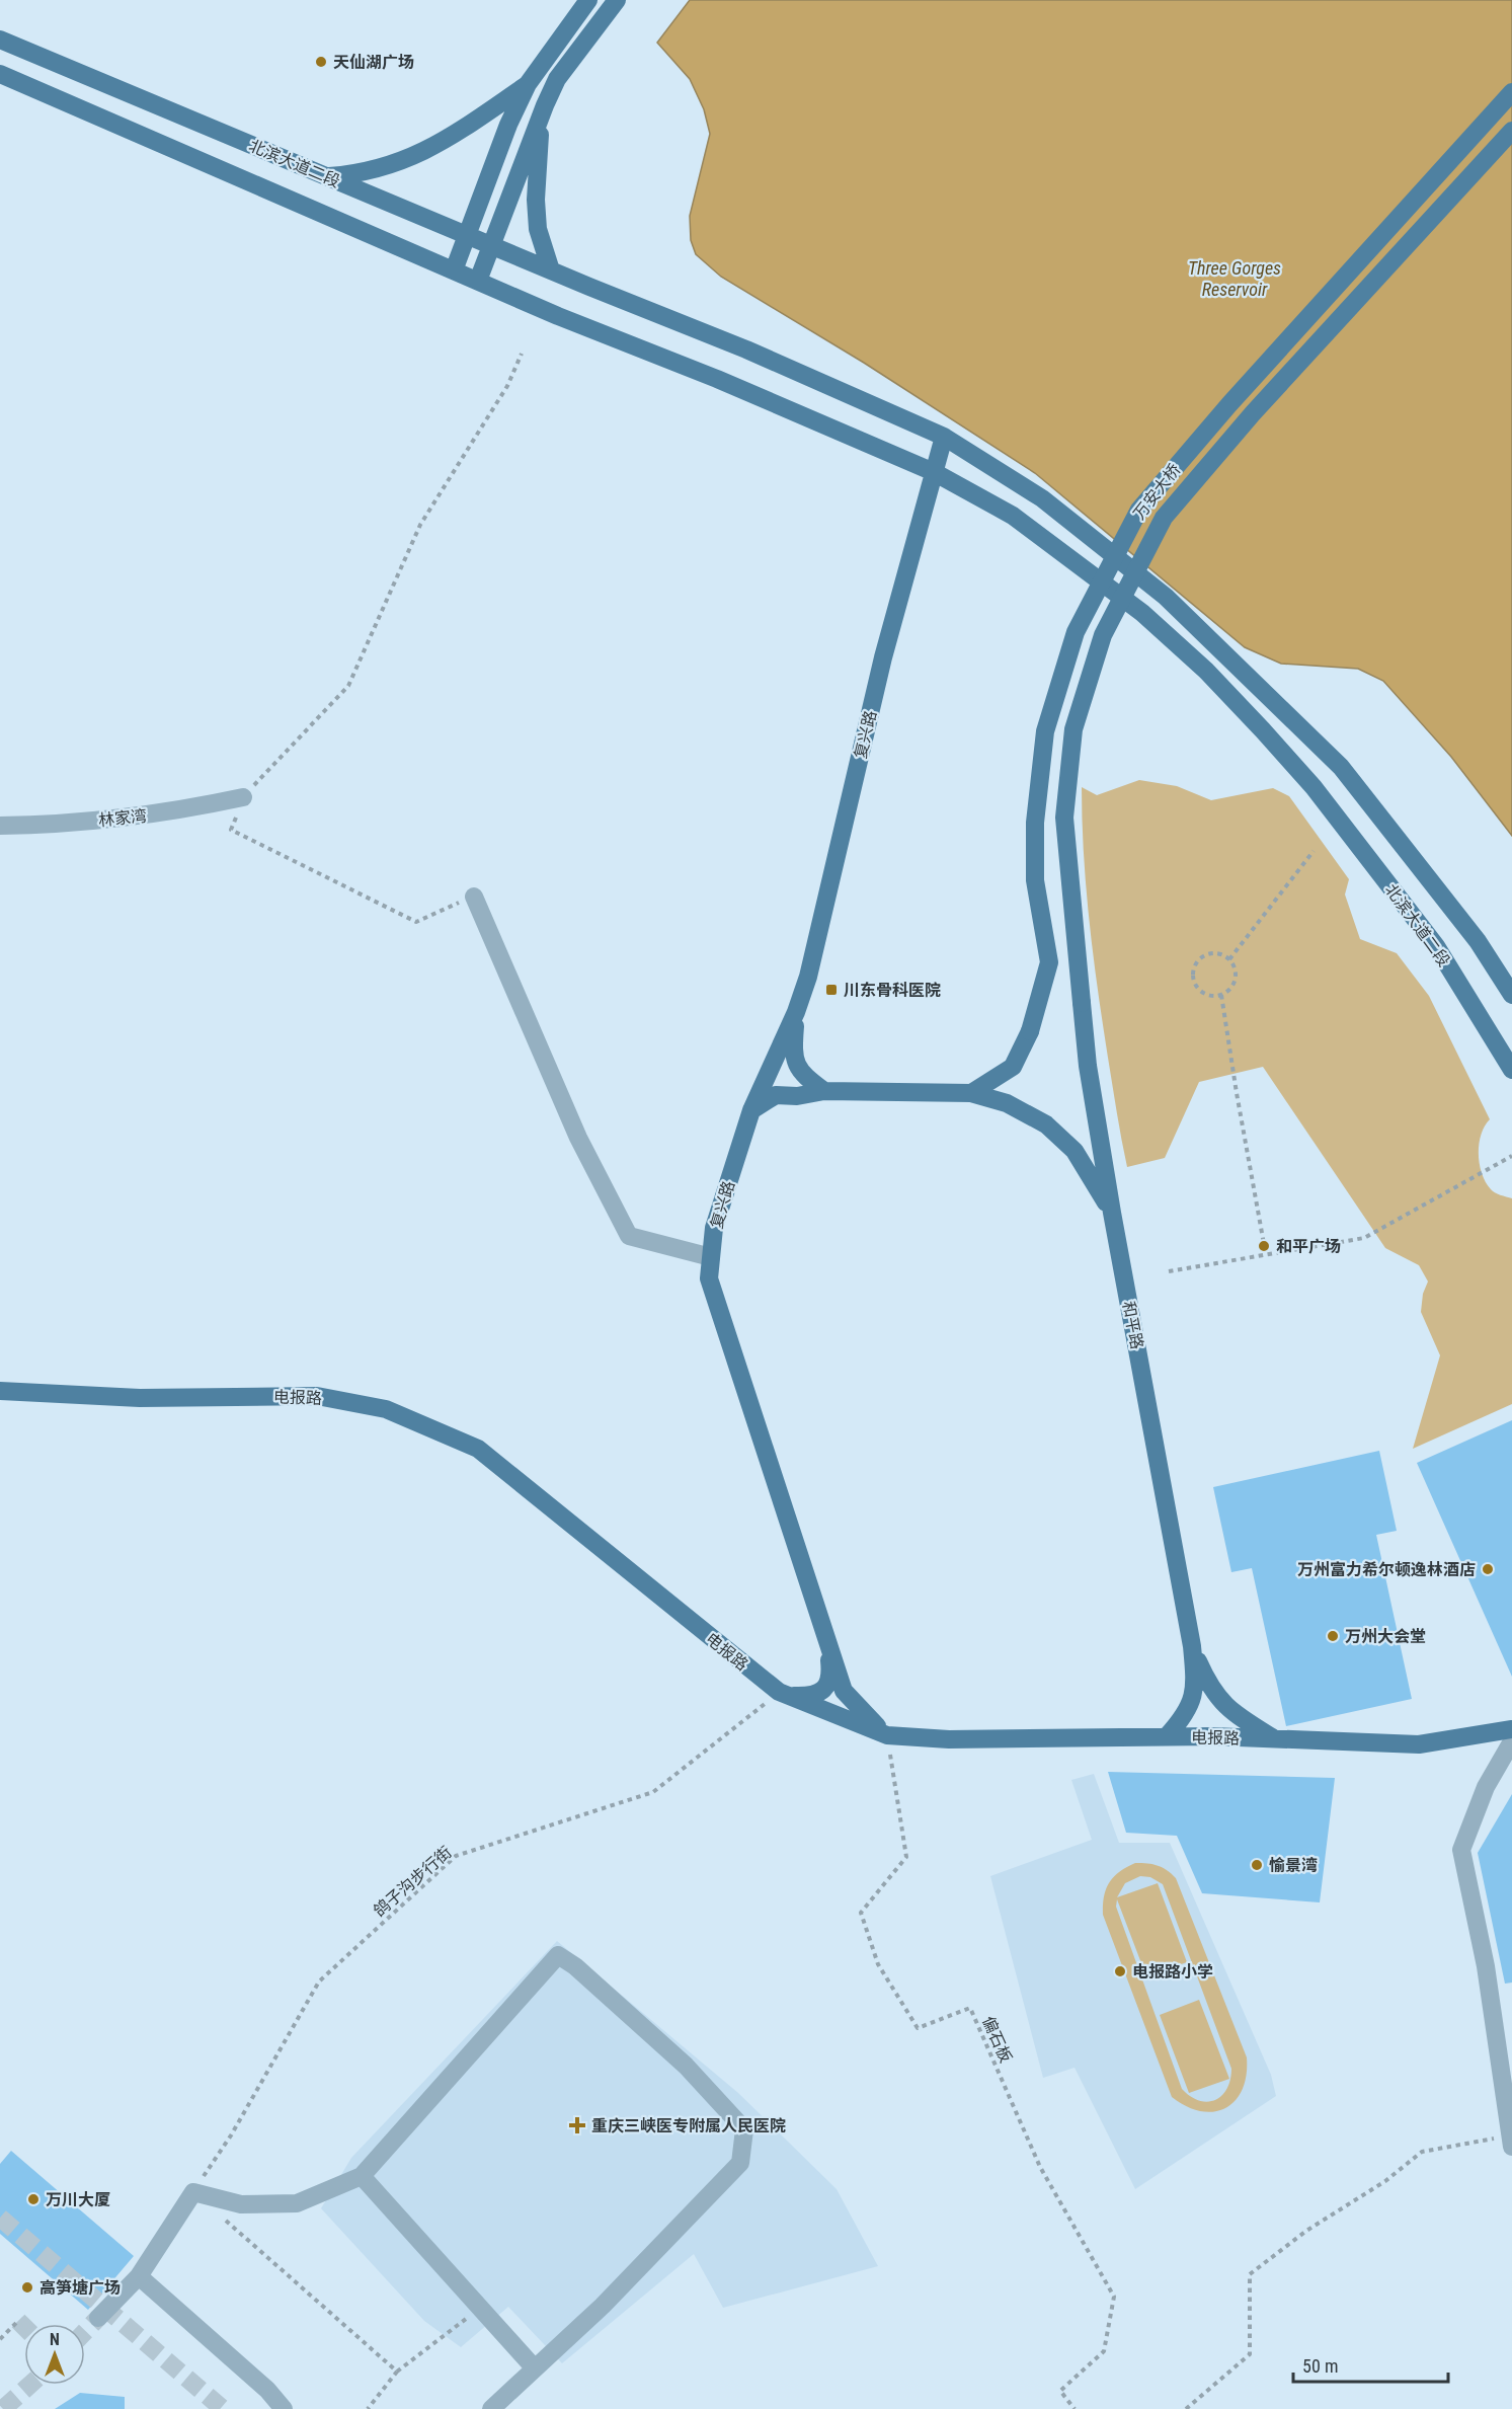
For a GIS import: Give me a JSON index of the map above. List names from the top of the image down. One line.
{"streets":{"main road":["北滨大道二段","万安大桥","复兴路","和平路","电报路"],"street":["林家湾"],"path":["鸽子沟步行街","偏石板"]},"crossings":[["北滨大道二段","复兴路"],["万安大桥","和平路"],["复兴路","电报路"],["复兴路","偏石板"],["和平路","电报路"],["电报路","鸽子沟步行街"],["电报路","偏石板"]],"water":["Three Gorges Reservoir"],"places":{"other":["天仙湖广场","和平广场","万州富力希尔顿逸林酒店","万州大会堂","愉景湾","电报路小学","万川大厦","高笋塘广场"],"transit":["川东骨科医院"],"health":["重庆三峡医专附属人民医院"]},"scale_bar":"50 m","north":"top"}
